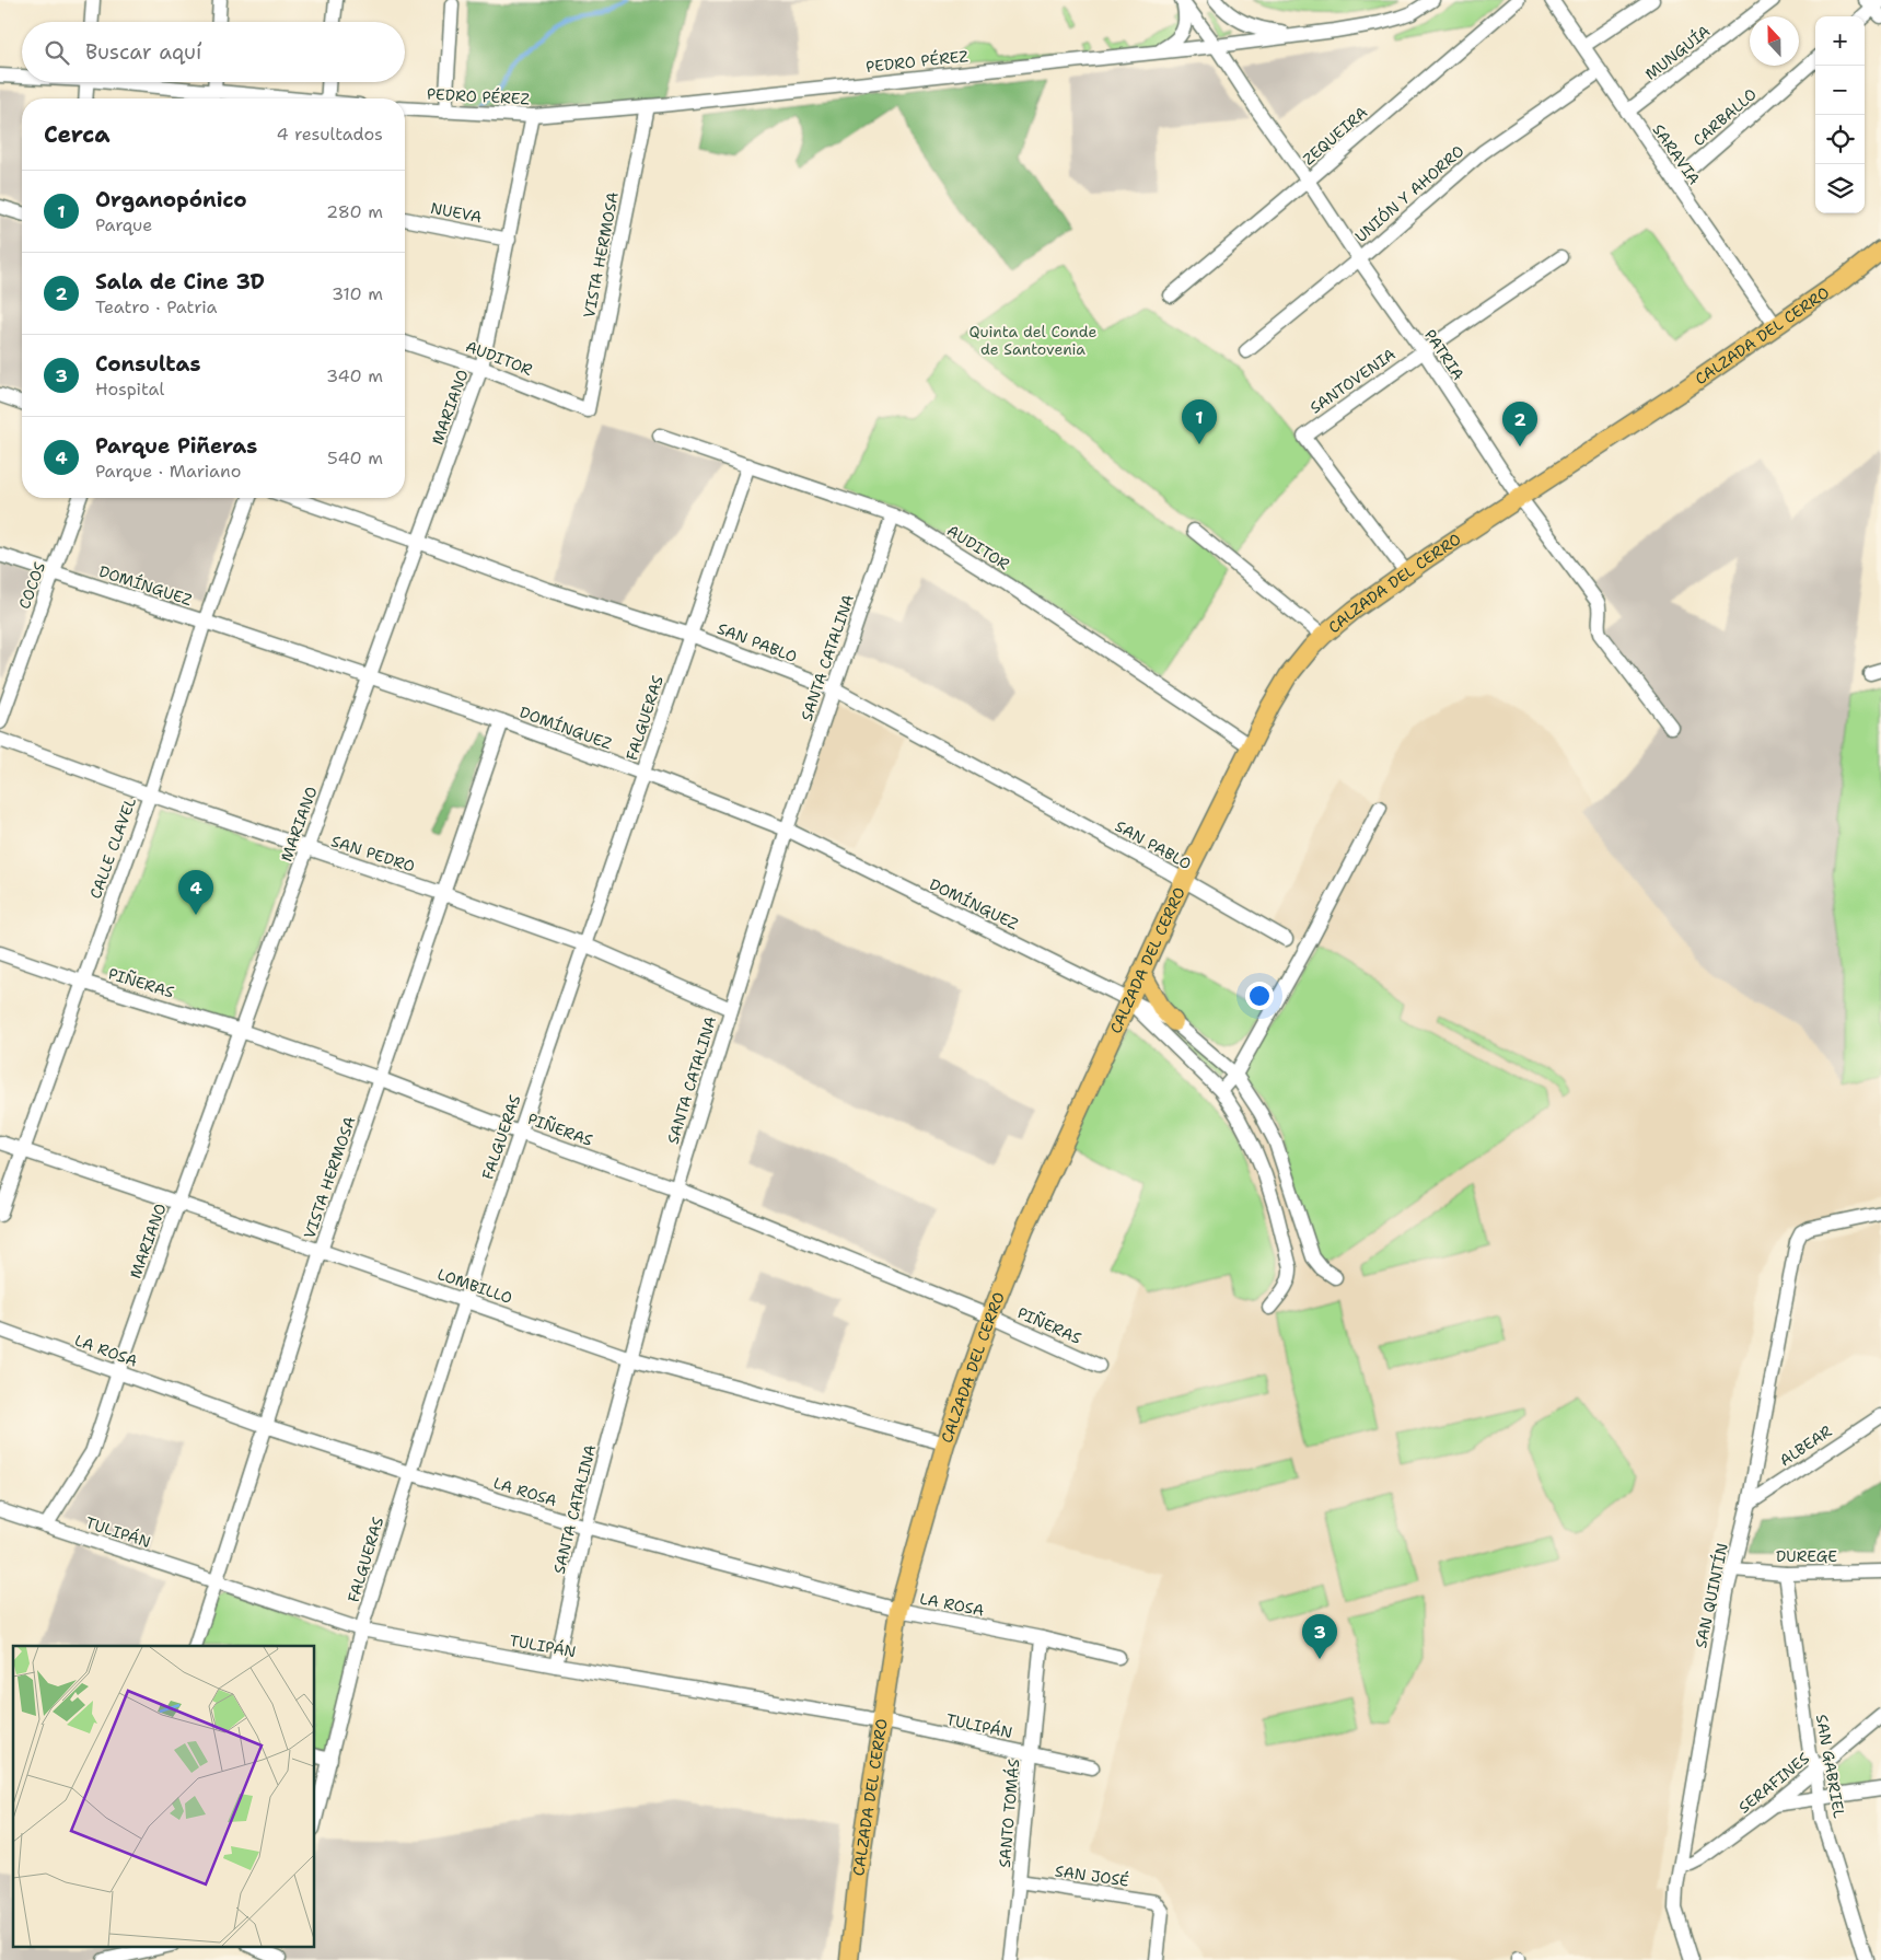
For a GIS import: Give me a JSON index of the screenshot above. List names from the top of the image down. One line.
{"streets":{"main road":["CALZADA DEL CERRO"],"street":["MUNGUÍA","PEDRO PÉREZ","CARBALLO","ZEQUEIRA","SARAVIA","UNIÓN Y AHORRO","NUEVA","VISTA HERMOSA","PATRIA","AUDITOR","SANTOVENIA","MARIANO","COCOS","DOMÍNGUEZ","SAN PABLO","SANTA CATALINA","FALGUERAS","CALLE CLAVEL","SAN PEDRO","PIÑERAS","LOMBILLO","LA ROSA","ALBEAR","TULIPÁN","DUREGE","SAN QUINTÍN","SAN GABRIEL","SERAFINES","SANTO TOMÁS","SAN JOSÉ"]},"crossings":[["MUNGUÍA","SARAVIA"],["PEDRO PÉREZ","VISTA HERMOSA"],["PEDRO PÉREZ","PATRIA"],["PEDRO PÉREZ","MARIANO"],["CARBALLO","SARAVIA"],["ZEQUEIRA","PATRIA"],["SARAVIA","UNIÓN Y AHORRO"],["SARAVIA","CALZADA DEL CERRO"],["UNIÓN Y AHORRO","PATRIA"],["NUEVA","MARIANO"],["VISTA HERMOSA","AUDITOR"],["VISTA HERMOSA","DOMÍNGUEZ"],["VISTA HERMOSA","SAN PEDRO"],["VISTA HERMOSA","PIÑERAS"],["VISTA HERMOSA","LOMBILLO"],["VISTA HERMOSA","LA ROSA"],["VISTA HERMOSA","TULIPÁN"],["CALZADA DEL CERRO","PATRIA"],["CALZADA DEL CERRO","AUDITOR"],["CALZADA DEL CERRO","SANTOVENIA"],["CALZADA DEL CERRO","DOMÍNGUEZ"],["CALZADA DEL CERRO","SAN PABLO"],["CALZADA DEL CERRO","PIÑERAS"],["CALZADA DEL CERRO","LOMBILLO"],["CALZADA DEL CERRO","LA ROSA"],["CALZADA DEL CERRO","TULIPÁN"],["PATRIA","SANTOVENIA"],["AUDITOR","MARIANO"],["AUDITOR","SANTA CATALINA"],["AUDITOR","FALGUERAS"],["MARIANO","DOMÍNGUEZ"],["MARIANO","SAN PABLO"],["MARIANO","SAN PEDRO"],["MARIANO","PIÑERAS"],["MARIANO","LOMBILLO"],["MARIANO","LA ROSA"],["MARIANO","TULIPÁN"],["COCOS","DOMÍNGUEZ"],["DOMÍNGUEZ","SANTA CATALINA"],["DOMÍNGUEZ","FALGUERAS"],["DOMÍNGUEZ","CALLE CLAVEL"],["SAN PABLO","SANTA CATALINA"],["SAN PABLO","FALGUERAS"],["SANTA CATALINA","SAN PEDRO"],["SANTA CATALINA","PIÑERAS"],["SANTA CATALINA","LOMBILLO"],["SANTA CATALINA","LA ROSA"],["SANTA CATALINA","TULIPÁN"],["FALGUERAS","SAN PEDRO"],["FALGUERAS","PIÑERAS"],["FALGUERAS","LOMBILLO"],["FALGUERAS","LA ROSA"],["FALGUERAS","TULIPÁN"],["CALLE CLAVEL","SAN PEDRO"],["CALLE CLAVEL","PIÑERAS"],["CALLE CLAVEL","LOMBILLO"],["LA ROSA","SANTO TOMÁS"],["ALBEAR","SAN QUINTÍN"],["TULIPÁN","SANTO TOMÁS"],["DUREGE","SAN QUINTÍN"],["DUREGE","SAN GABRIEL"],["SAN QUINTÍN","SERAFINES"],["SAN GABRIEL","SERAFINES"],["SANTO TOMÁS","SAN JOSÉ"]],"parks":["Quinta del Conde de Santovenia"],"north":"top","page":{"map_buttons":["+","−"],"search":"Buscar aquí","heading":["Cerca","4 resultados"],"list":[{"mark":"1","name":"Organopónico","note":"Parque","value":"280 m"},{"mark":"2","name":"Sala de Cine 3D","note":"Teatro · Patria","value":"310 m"},{"mark":"3","name":"Consultas","note":"Hospital","value":"340 m"},{"mark":"4","name":"Parque Piñeras","note":"Parque · Mariano","value":"540 m"}],"pins":["1","2","4","3"]}}
